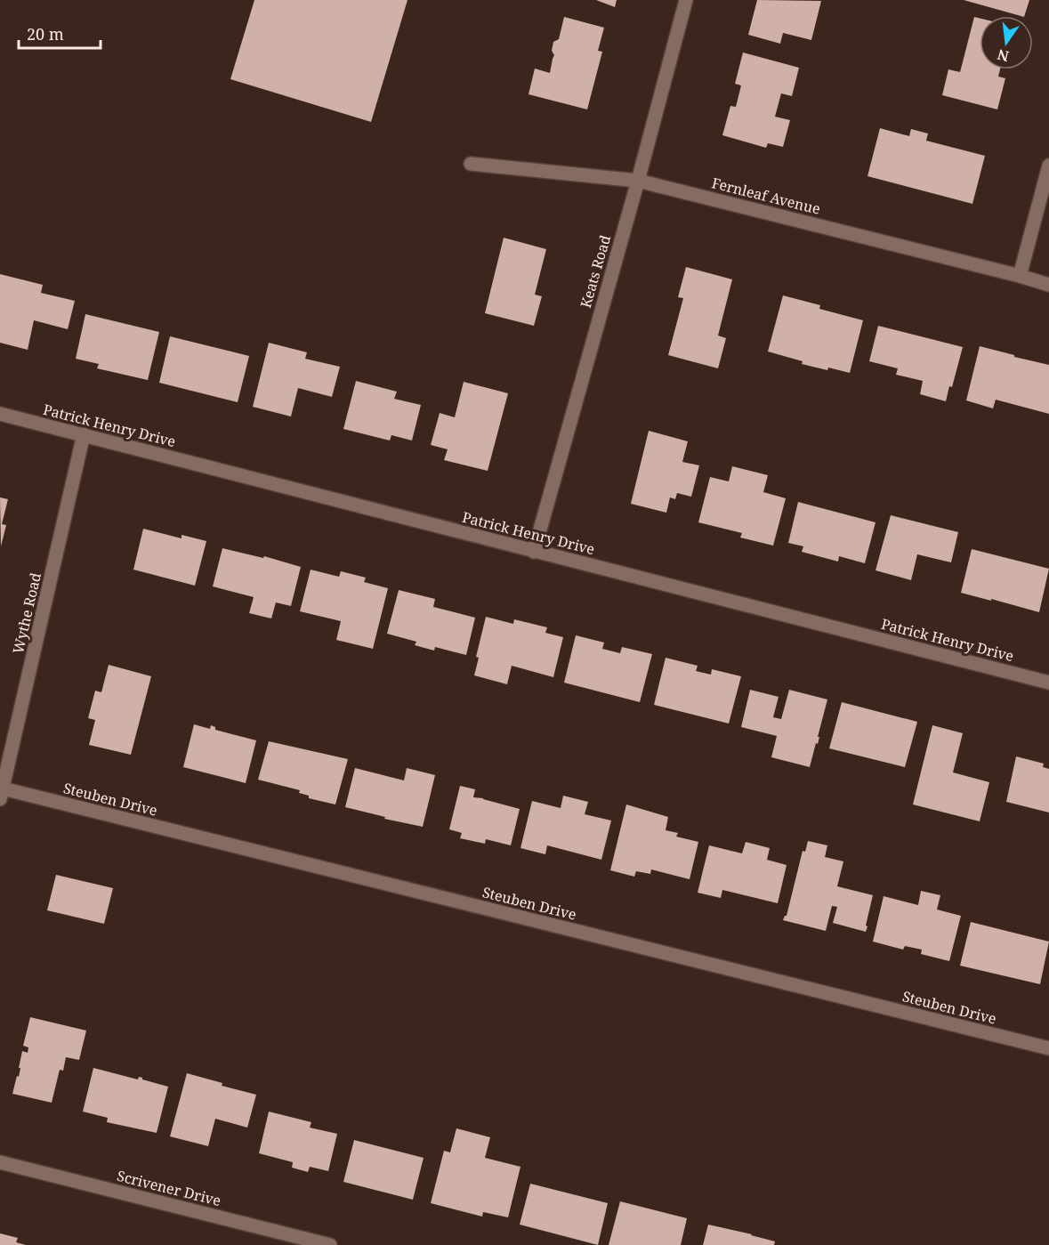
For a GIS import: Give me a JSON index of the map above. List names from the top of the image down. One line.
{"streets":{"street":["Fernleaf Avenue","Keats Road","Patrick Henry Drive","Wythe Road","Steuben Drive","Scrivener Drive"]},"crossings":[["Fernleaf Avenue","Keats Road"],["Keats Road","Patrick Henry Drive"],["Patrick Henry Drive","Wythe Road"],["Wythe Road","Steuben Drive"]],"scale_bar":"20 m","north":"bottom"}
